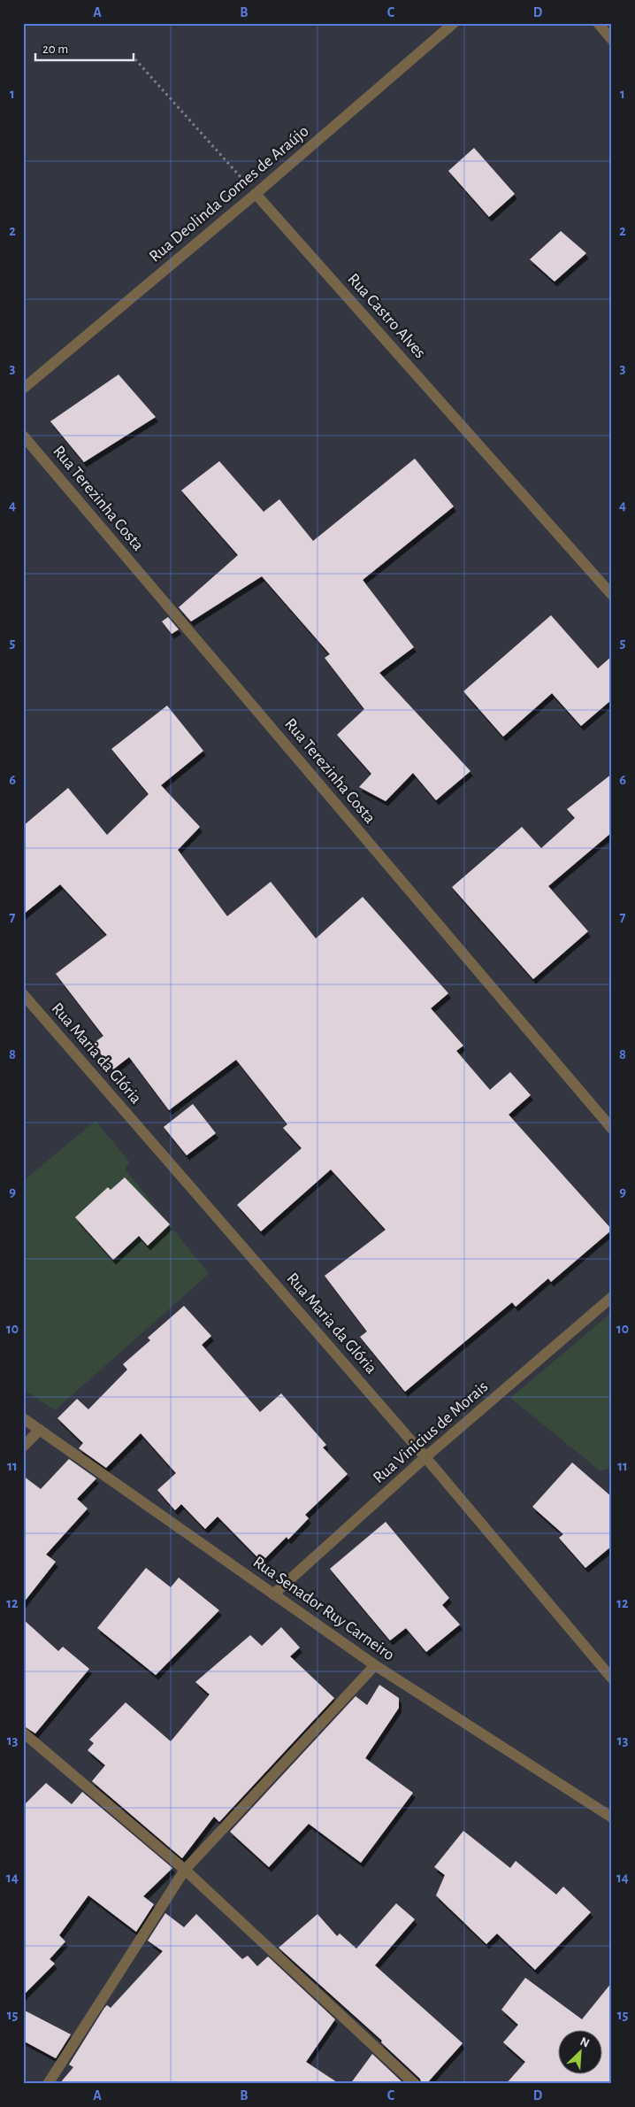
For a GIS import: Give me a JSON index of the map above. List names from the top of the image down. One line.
{"streets":{"street":["Rua Deolinda Gomes de Araújo","Rua Castro Alves","Rua Terezinha Costa","Rua Maria da Glória","Rua Vinicius de Morais","Rua Senador Ruy Carneiro"]},"crossings":[["Rua Deolinda Gomes de Araújo","Rua Castro Alves"],["Rua Maria da Glória","Rua Vinicius de Morais"],["Rua Vinicius de Morais","Rua Senador Ruy Carneiro"]],"scale_bar":"20 m","north":"top right","grid":{"columns":["A","B","C","D"],"rows":["1","2","3","4","5","6","7","8","9","10","11","12","13","14","15"]}}
